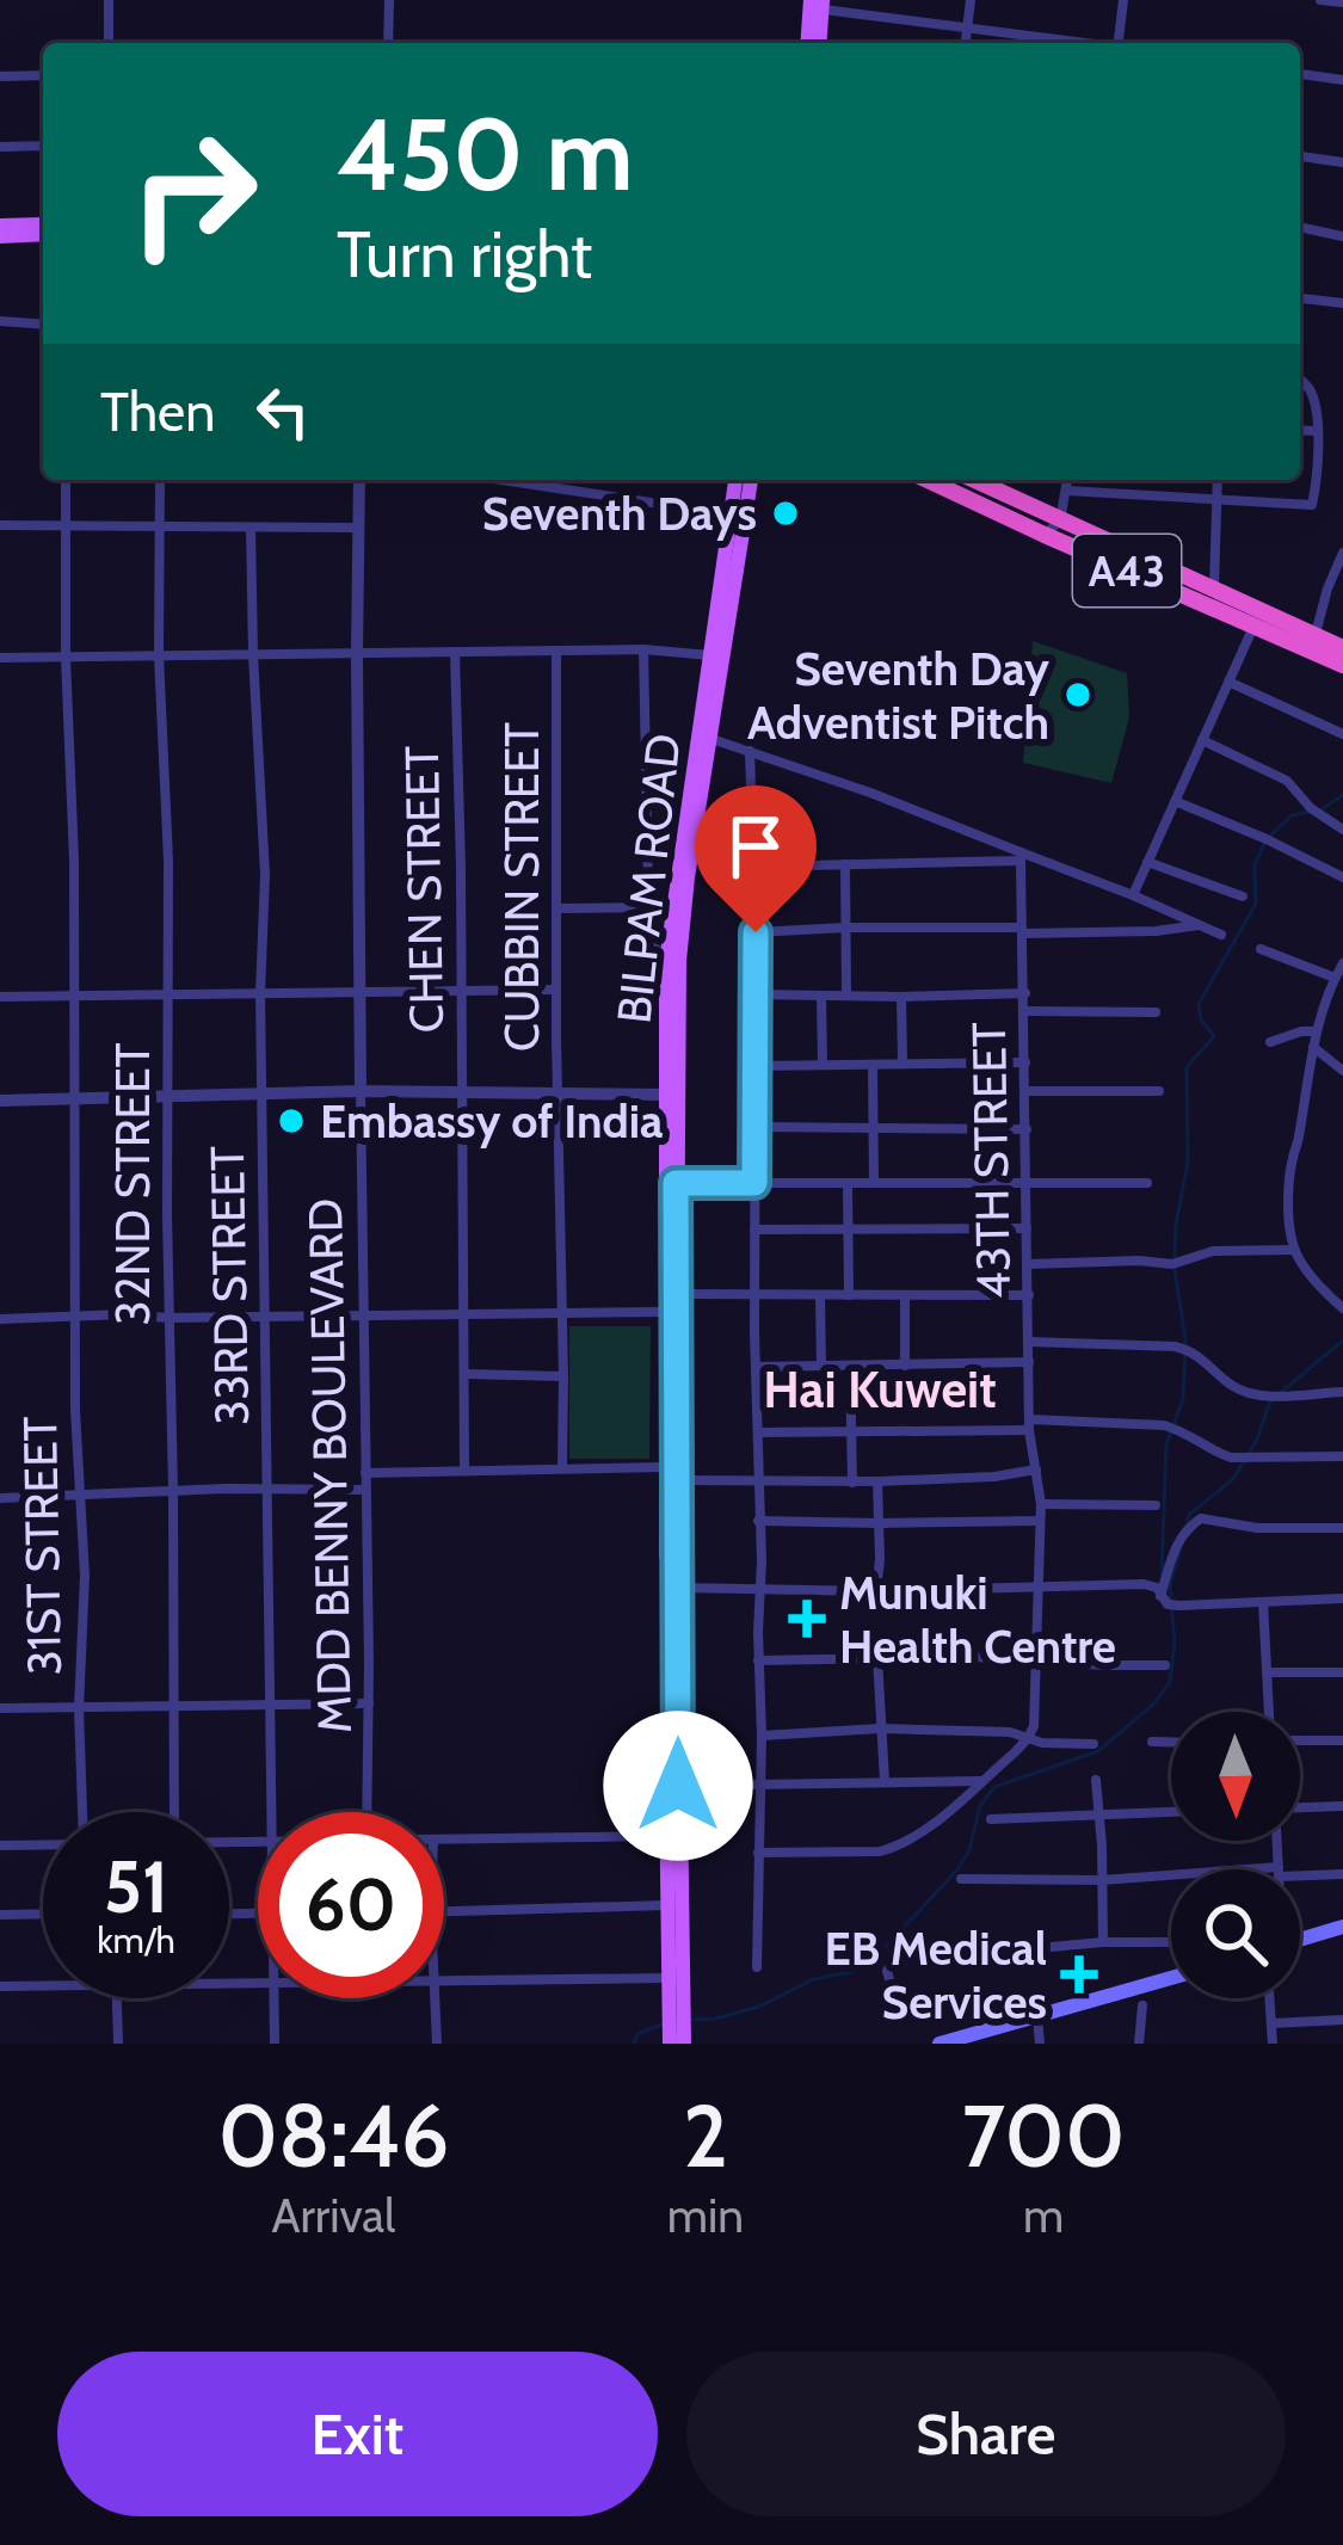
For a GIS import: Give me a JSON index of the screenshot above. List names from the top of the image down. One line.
{"streets":{"highway":["A43"],"main road":["BILPAM ROAD"],"street":["CUBBIN STREET","CHEN STREET","43TH STREET","32ND STREET","33RD STREET","MDD BENNY BOULEVARD","31ST STREET"]},"districts":["Hai Kuweit"],"places":{"other":["Seventh Days","Seventh Day Adventist Pitch","Embassy of India"],"health":["Munuki Health Centre","EB Medical Services"]},"north":"bottom","page":{"turn":["450 m","Turn right"],"then":"Then","speed":"51 km/h","limit":"60","eta":["08:46","Arrival","2","min","700","m"],"buttons":["Exit","Share"]}}
